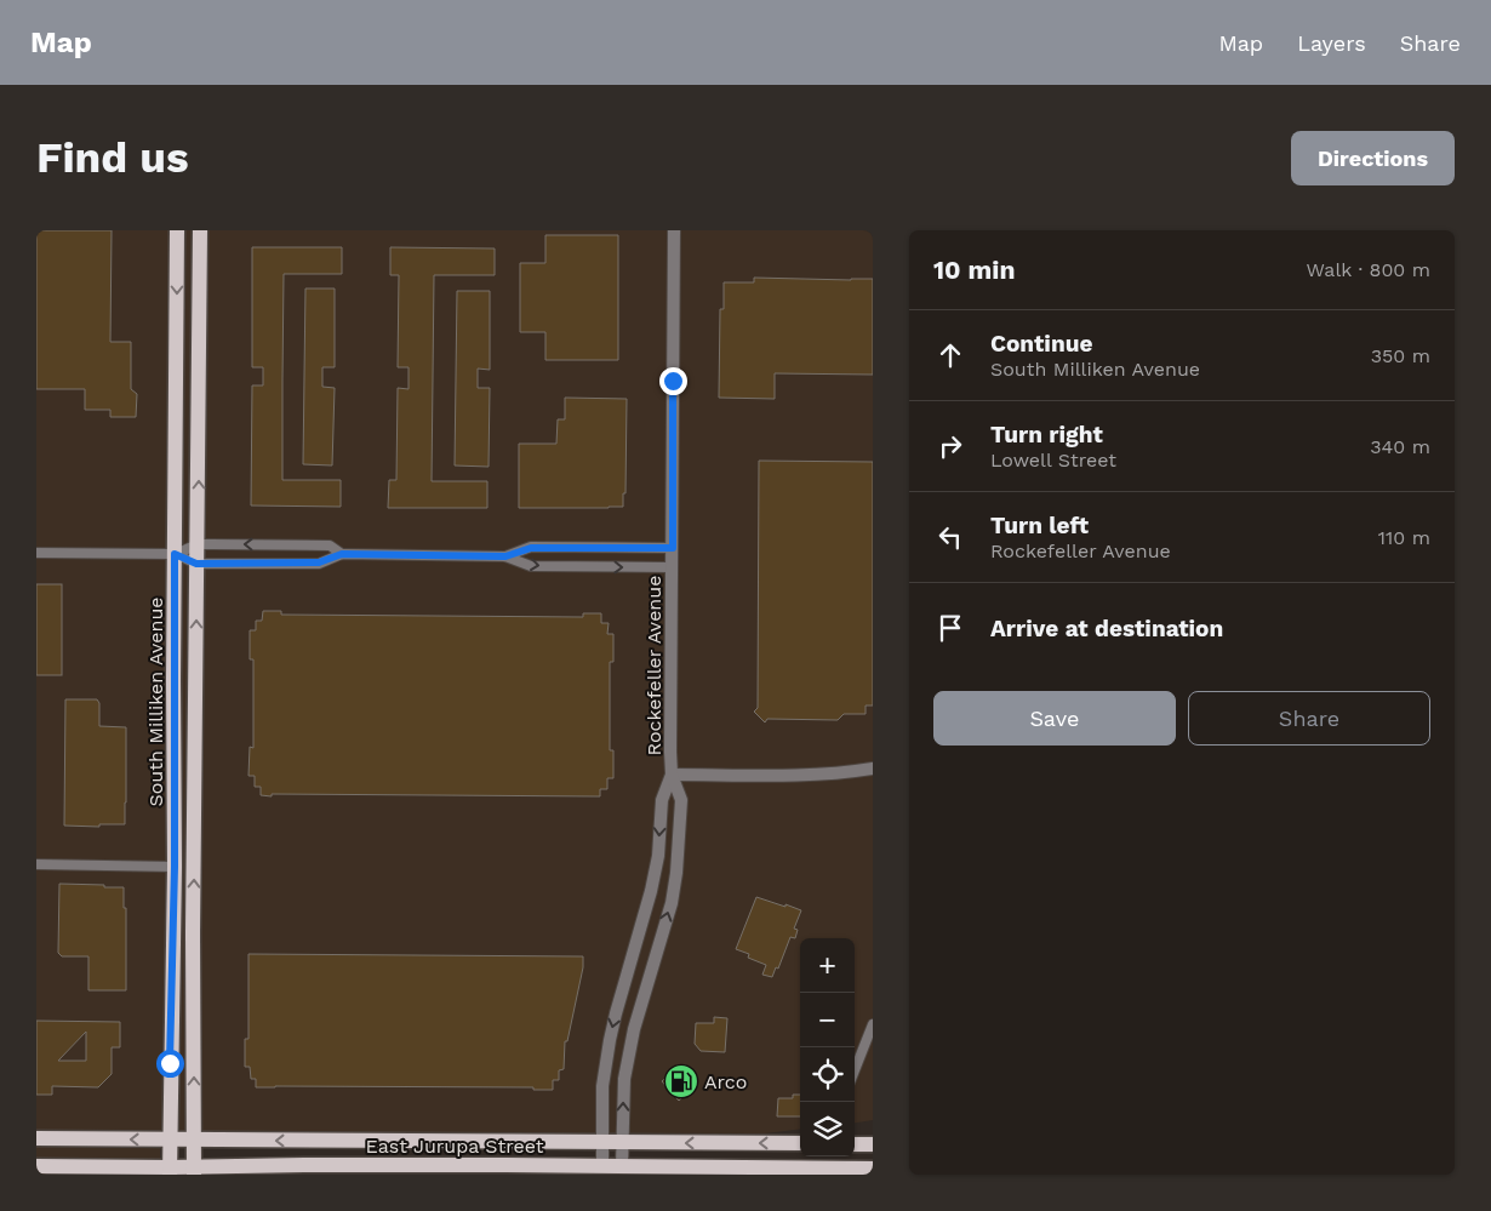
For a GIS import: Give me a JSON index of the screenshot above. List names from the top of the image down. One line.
{"streets":{"main road":["South Milliken Avenue","East Jurupa Street"],"street":["Rockefeller Avenue"]},"crossings":[["Rockefeller Avenue","East Jurupa Street"],["South Milliken Avenue","East Jurupa Street"]],"places":{"fuel station":["Arco"]},"page":{"header":"Map","nav":["Map","Layers","Share"],"buttons":["Directions",["Save","Share"]],"title":"Find us","heading":["10 min","Walk · 800 m"],"list":[["Continue","South Milliken Avenue","350 m"],["Turn right","Lowell Street","340 m"],["Turn left","Rockefeller Avenue","110 m"],"Arrive at destination"],"map_buttons":["+","−"]}}
